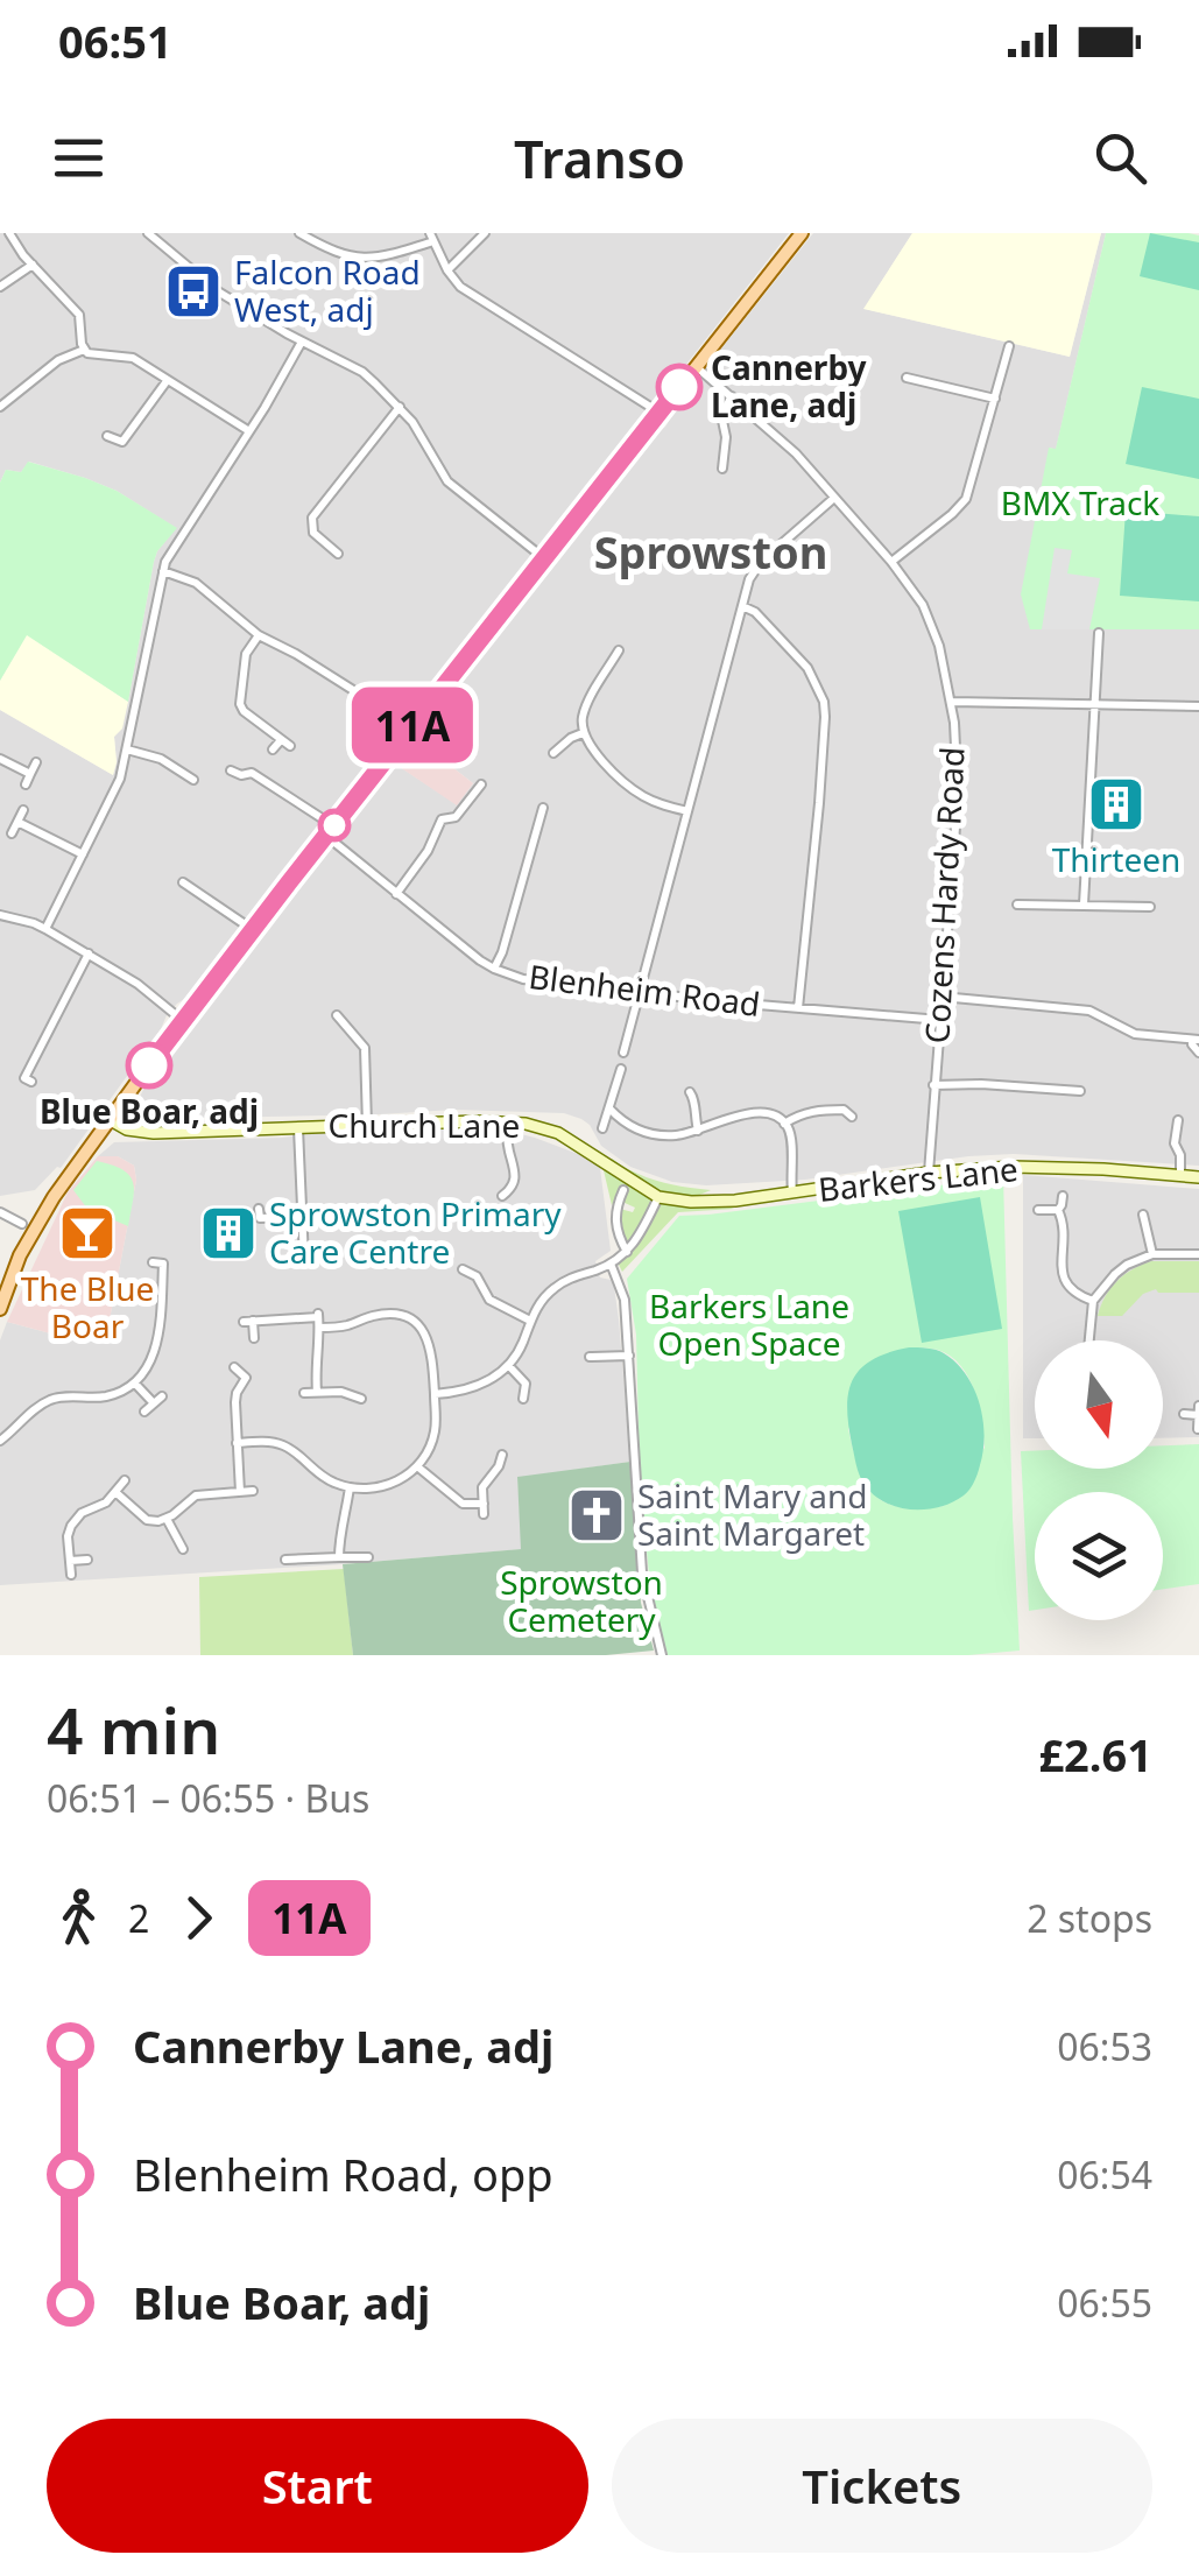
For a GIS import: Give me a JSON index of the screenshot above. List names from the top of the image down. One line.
{"streets":{"street":["Cozens Hardy Road","Blenheim Road","Church Lane","Barkers Lane"]},"crossings":[["Cozens Hardy Road","Blenheim Road"],["Cozens Hardy Road","Barkers Lane"],["Church Lane","Barkers Lane"]],"districts":["Sprowston"],"parks":["BMX Track","Barkers Lane Open Space","Sprowston Cemetery"],"places":{"bus stop":["Falcon Road West, adj"],"other":["Cannerby Lane, adj","Blue Boar, adj"],"building":["Thirteen","Sprowston Primary Care Centre"],"bar":["The Blue Boar"],"church":["Saint Mary and Saint Margaret"]},"lines":["bus line 11A"],"north":"bottom","page":{"status":"06:51","header":"Transo","on_map":"11A","heading":["4 min","06:51 – 06:55 · Bus","£2.61"],"legs":["2","11A","2 stops"],"list":[{"name":"Cannerby Lane, adj","value":"06:53"},{"name":"Blenheim Road, opp","value":"06:54"},{"name":"Blue Boar, adj","value":"06:55"}],"buttons":["Start","Tickets"]}}
